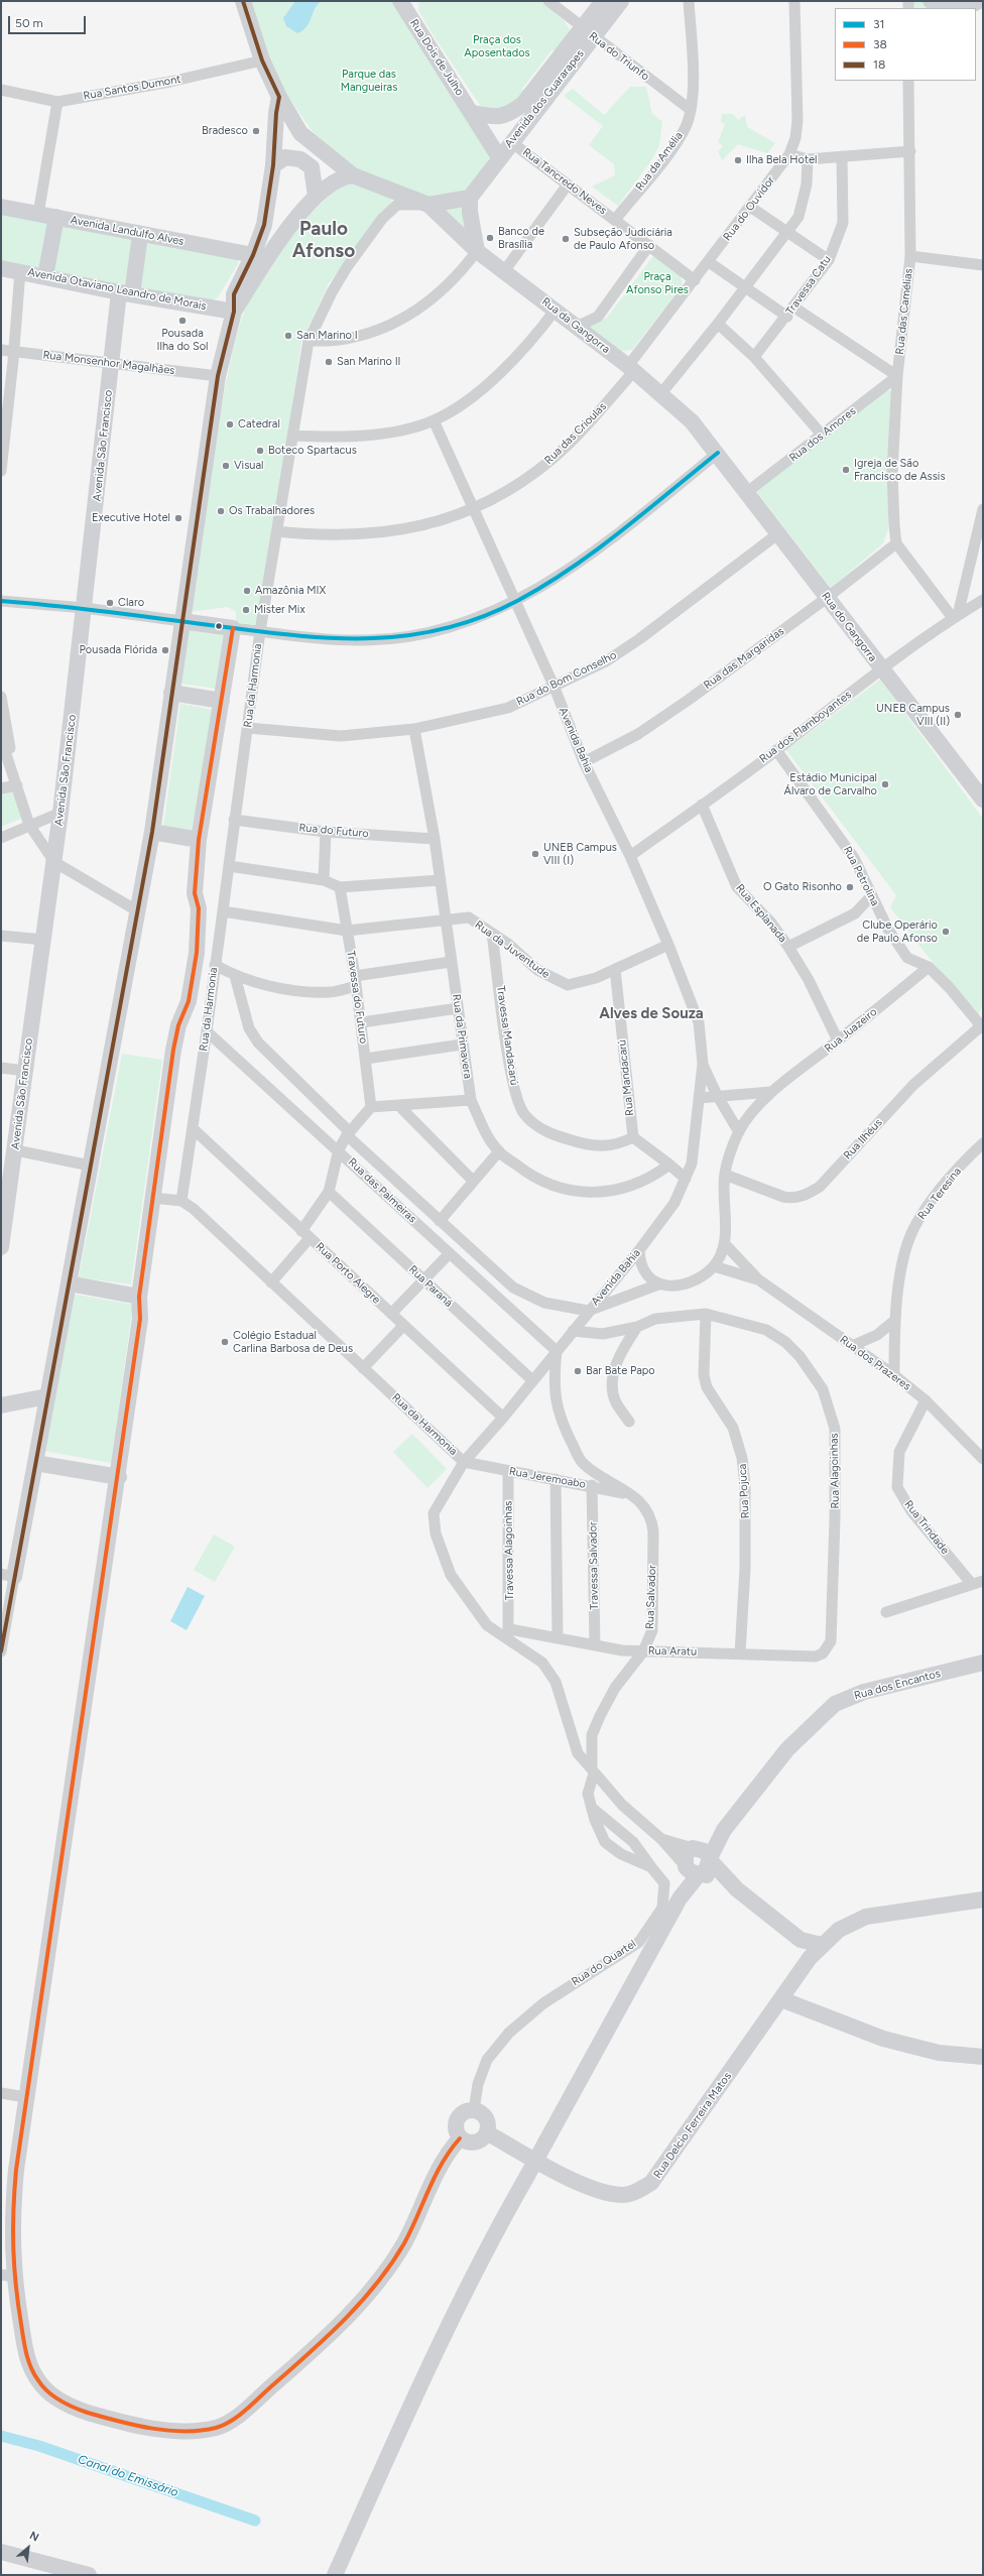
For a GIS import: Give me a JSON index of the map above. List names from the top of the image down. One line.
{"streets":{"street":["Rua do Triunfo","Rua Dois de Julho","Rua Santos Dumont","Avenida dos Guararapes","Rua da Amélia","Rua Tancredo Neves","Rua do Ouvidor","Avenida Landulfo Alves","Travessa Catu","Avenida Otaviano Leandro de Morais","Rua das Camélias","Rua da Gangorra","Rua Monsenhor Magalhães","Rua das Crioulas","Rua dos Amores","Avenida São Francisco","Rua do Gangorra","Rua das Margaridas","Rua do Bom Conselho","Rua da Harmonia","Rua dos Flamboyantes","Avenida Bahia","Rua do Futuro","Rua Petrolina","Rua Esplanada","Rua da Juventude","Travessa do Futuro","Rua Juazeiro","Travessa Mandacarú","Rua da Primavera","Rua Mandacarú","Rua Ilhéus","Rua das Palmeiras","Rua Teresina","Rua Porto Alegre","Rua Paraná","Rua dos Prazeres","Rua Alagoinhas","Rua Jeremoabo","Rua Pojuca","Rua Trindade","Travessa Alagoinhas","Travessa Salvador","Rua Salvador","Rua Aratu","Rua dos Encantos","Rua do Quartel","Rua Delcio Ferreira Matos"]},"crossings":[["Rua do Triunfo","Avenida dos Guararapes"],["Rua do Triunfo","Rua da Amélia"],["Rua Dois de Julho","Avenida dos Guararapes"],["Rua Santos Dumont","Rua da Gangorra"],["Avenida dos Guararapes","Rua Tancredo Neves"],["Avenida dos Guararapes","Rua da Gangorra"],["Rua da Amélia","Rua Tancredo Neves"],["Rua Tancredo Neves","Rua do Ouvidor"],["Rua do Ouvidor","Rua da Gangorra"],["Rua do Ouvidor","Rua das Crioulas"],["Avenida Landulfo Alves","Avenida São Francisco"],["Avenida Otaviano Leandro de Morais","Avenida São Francisco"],["Rua das Camélias","Rua dos Amores"],["Rua das Camélias","Rua das Margaridas"],["Rua da Gangorra","Rua das Crioulas"],["Rua da Gangorra","Rua do Gangorra"],["Rua da Gangorra","Rua da Harmonia"],["Rua Monsenhor Magalhães","Avenida São Francisco"],["Rua das Crioulas","Rua da Harmonia"],["Rua das Crioulas","Avenida Bahia"],["Rua dos Amores","Rua do Gangorra"],["Rua do Gangorra","Rua das Margaridas"],["Rua do Gangorra","Rua do Bom Conselho"],["Rua do Gangorra","Rua dos Flamboyantes"],["Rua das Margaridas","Avenida Bahia"],["Rua do Bom Conselho","Rua da Harmonia"],["Rua do Bom Conselho","Avenida Bahia"],["Rua do Bom Conselho","Rua da Primavera"],["Rua da Harmonia","Avenida Bahia"],["Rua da Harmonia","Rua do Futuro"],["Rua da Harmonia","Rua da Juventude"],["Rua da Harmonia","Rua das Palmeiras"],["Rua da Harmonia","Rua Porto Alegre"],["Rua da Harmonia","Rua Jeremoabo"],["Rua da Harmonia","Travessa Alagoinhas"],["Rua da Harmonia","Rua Salvador"],["Rua da Harmonia","Rua Aratu"],["Rua da Harmonia","Rua do Quartel"],["Rua dos Flamboyantes","Avenida Bahia"],["Rua dos Flamboyantes","Rua Petrolina"],["Rua dos Flamboyantes","Rua Esplanada"],["Avenida Bahia","Rua da Juventude"],["Avenida Bahia","Rua Juazeiro"],["Avenida Bahia","Rua das Palmeiras"],["Avenida Bahia","Rua Porto Alegre"],["Avenida Bahia","Rua Paraná"],["Avenida Bahia","Rua Alagoinhas"],["Avenida Bahia","Rua Jeremoabo"],["Avenida Bahia","Rua Salvador"],["Rua do Futuro","Rua da Primavera"],["Rua Petrolina","Rua Juazeiro"],["Rua Petrolina","Rua Ilhéus"],["Rua Esplanada","Rua Juazeiro"],["Rua da Juventude","Travessa do Futuro"],["Rua da Juventude","Travessa Mandacarú"],["Rua da Juventude","Rua da Primavera"],["Rua da Juventude","Rua Mandacarú"],["Rua Juazeiro","Rua Ilhéus"],["Rua Juazeiro","Rua dos Prazeres"],["Travessa Mandacarú","Rua Mandacarú"],["Rua das Palmeiras","Rua Salvador"],["Rua Teresina","Rua dos Prazeres"],["Rua dos Prazeres","Rua Trindade"],["Rua Alagoinhas","Rua Pojuca"],["Rua Alagoinhas","Rua Aratu"],["Rua Jeremoabo","Travessa Alagoinhas"],["Rua Jeremoabo","Travessa Salvador"],["Rua Jeremoabo","Rua Salvador"],["Rua Pojuca","Rua Aratu"],["Travessa Alagoinhas","Rua Aratu"],["Travessa Salvador","Rua Aratu"],["Rua Salvador","Rua Aratu"],["Rua Salvador","Rua do Quartel"],["Rua dos Encantos","Rua do Quartel"],["Rua do Quartel","Rua Delcio Ferreira Matos"]],"districts":["Paulo Afonso","Alves de Souza"],"water":["Canal do Emissário"],"parks":["Praça dos Aposentados","Parque das Mangueiras","Praça Afonso Pires"],"places":["Bradesco","Ilha Bela Hotel","Banco de Brasília","Subseção Judiciária de Paulo Afonso","Pousada Ilha do Sol","San Marino I","San Marino II","Catedral","Boteco Spartacus","Visual","Igreja de São Francisco de Assis","Os Trabalhadores","Executive Hotel","Amazônia MIX","Claro","Mister Mix","Pousada Flórida","UNEB Campus VIII (II)","Estádio Municipal Álvaro de Carvalho","UNEB Campus VIII (I)","O Gato Risonho","Clube Operário de Paulo Afonso","Colégio Estadual Carlina Barbosa de Deus","Bar Bate Papo"],"lines":["transit line 18","transit line 31","transit line 38"],"legend":["31","38","18"],"scale_bar":"50 m","north":"top right"}
